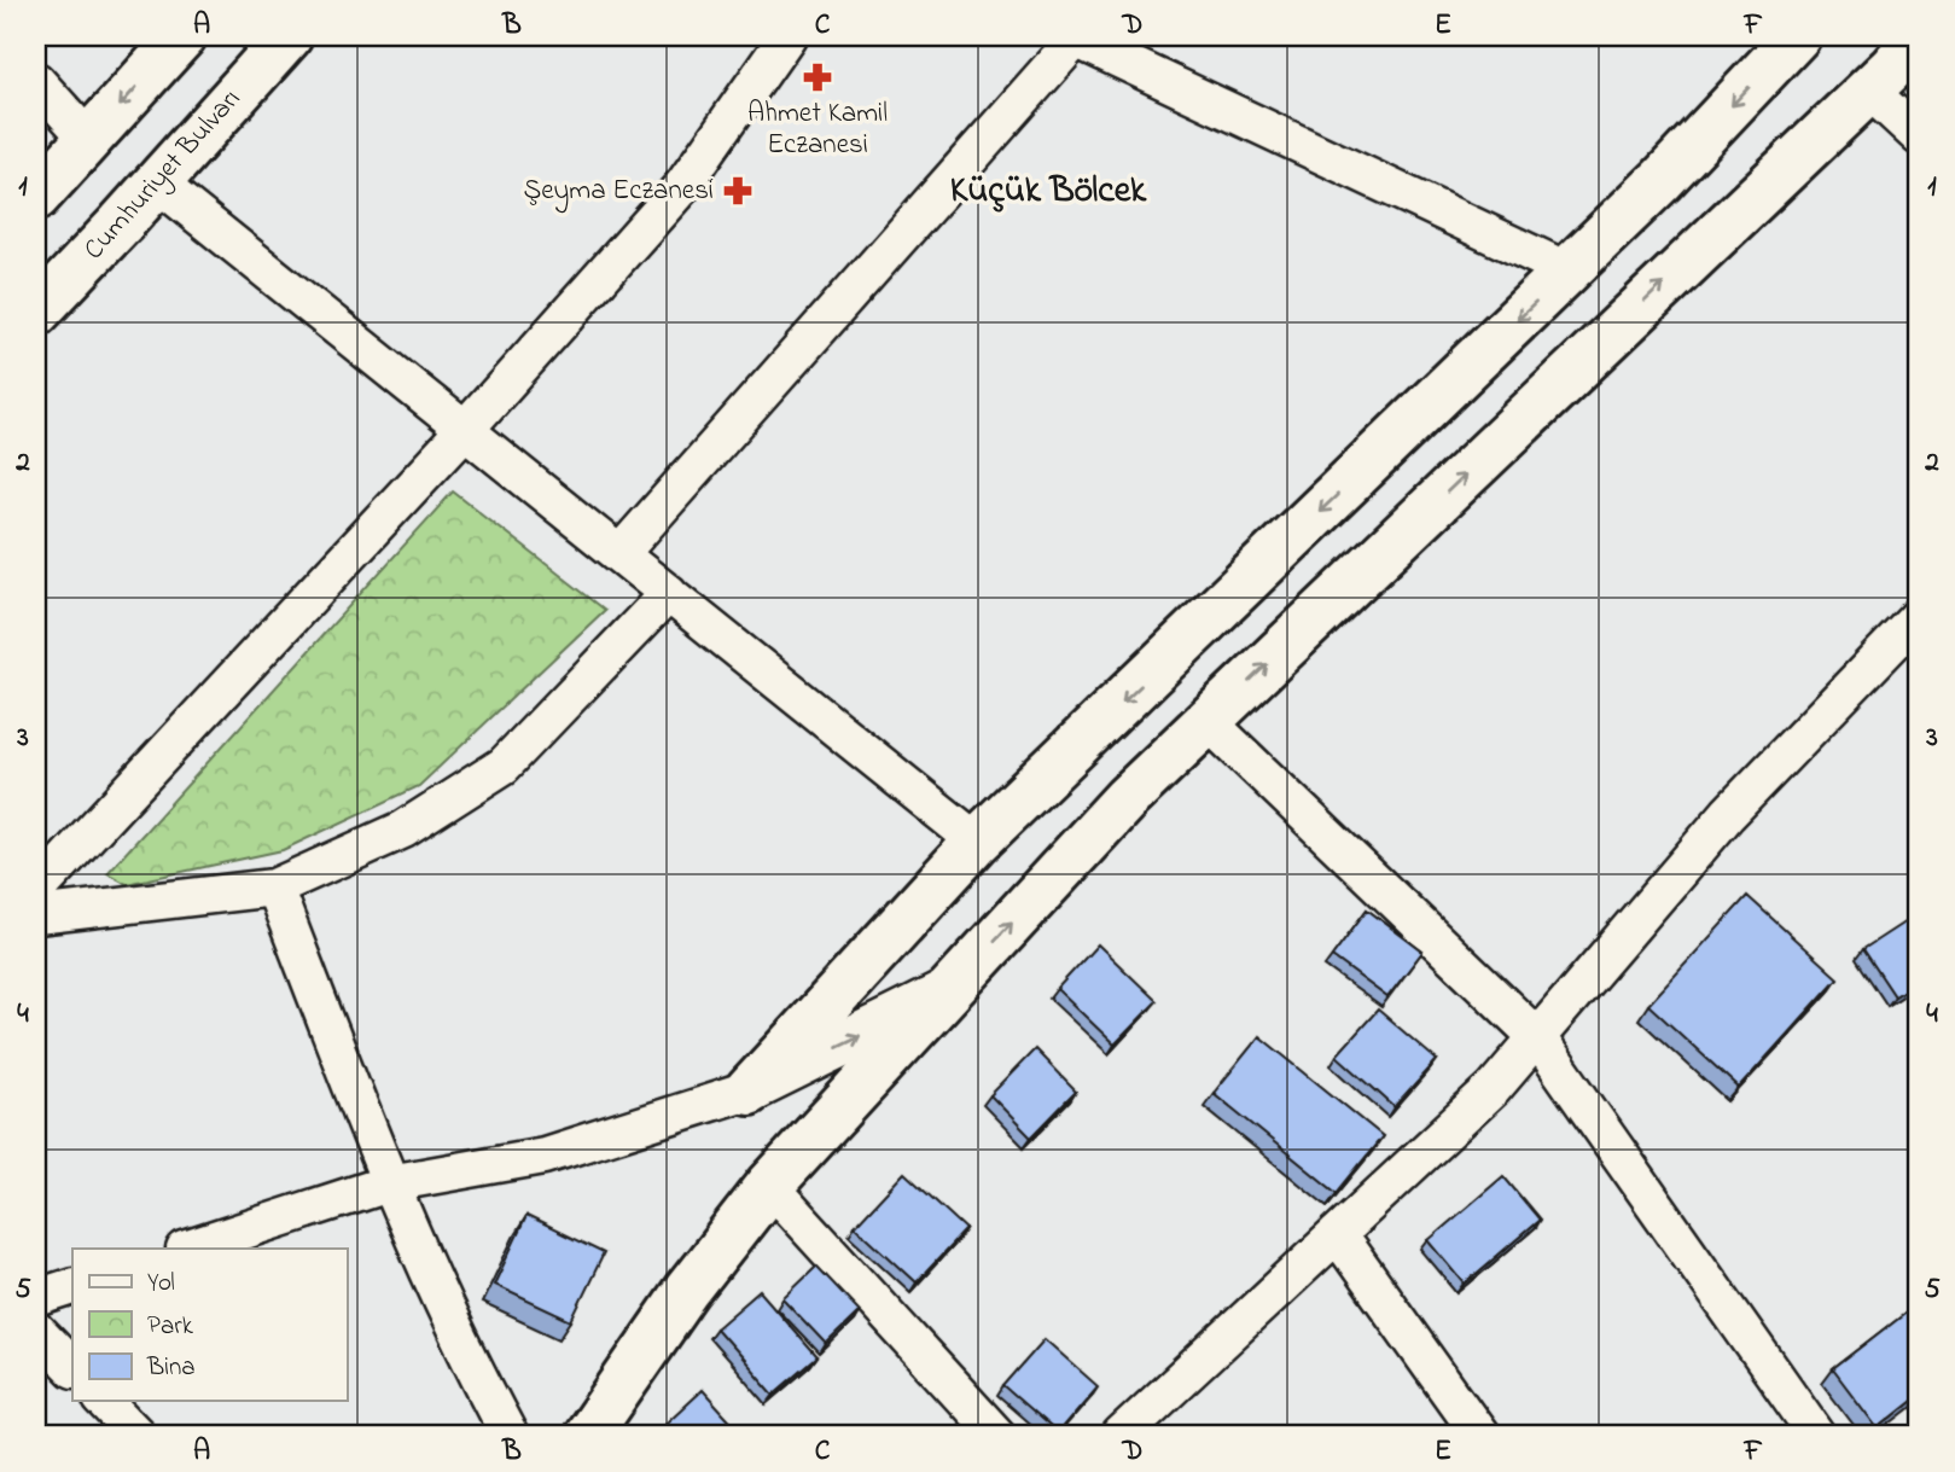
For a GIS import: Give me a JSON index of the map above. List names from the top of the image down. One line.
{"streets":{"main road":["Cumhuriyet Bulvarı"]},"districts":["Küçük Bölcek"],"places":{"pharmacy":["Ahmet Kamil Eczanesi","Şeyma Eczanesi"]},"legend":["Yol","Park","Bina"],"grid":{"columns":["A","B","C","D","E","F"],"rows":["1","2","3","4","5"]}}
